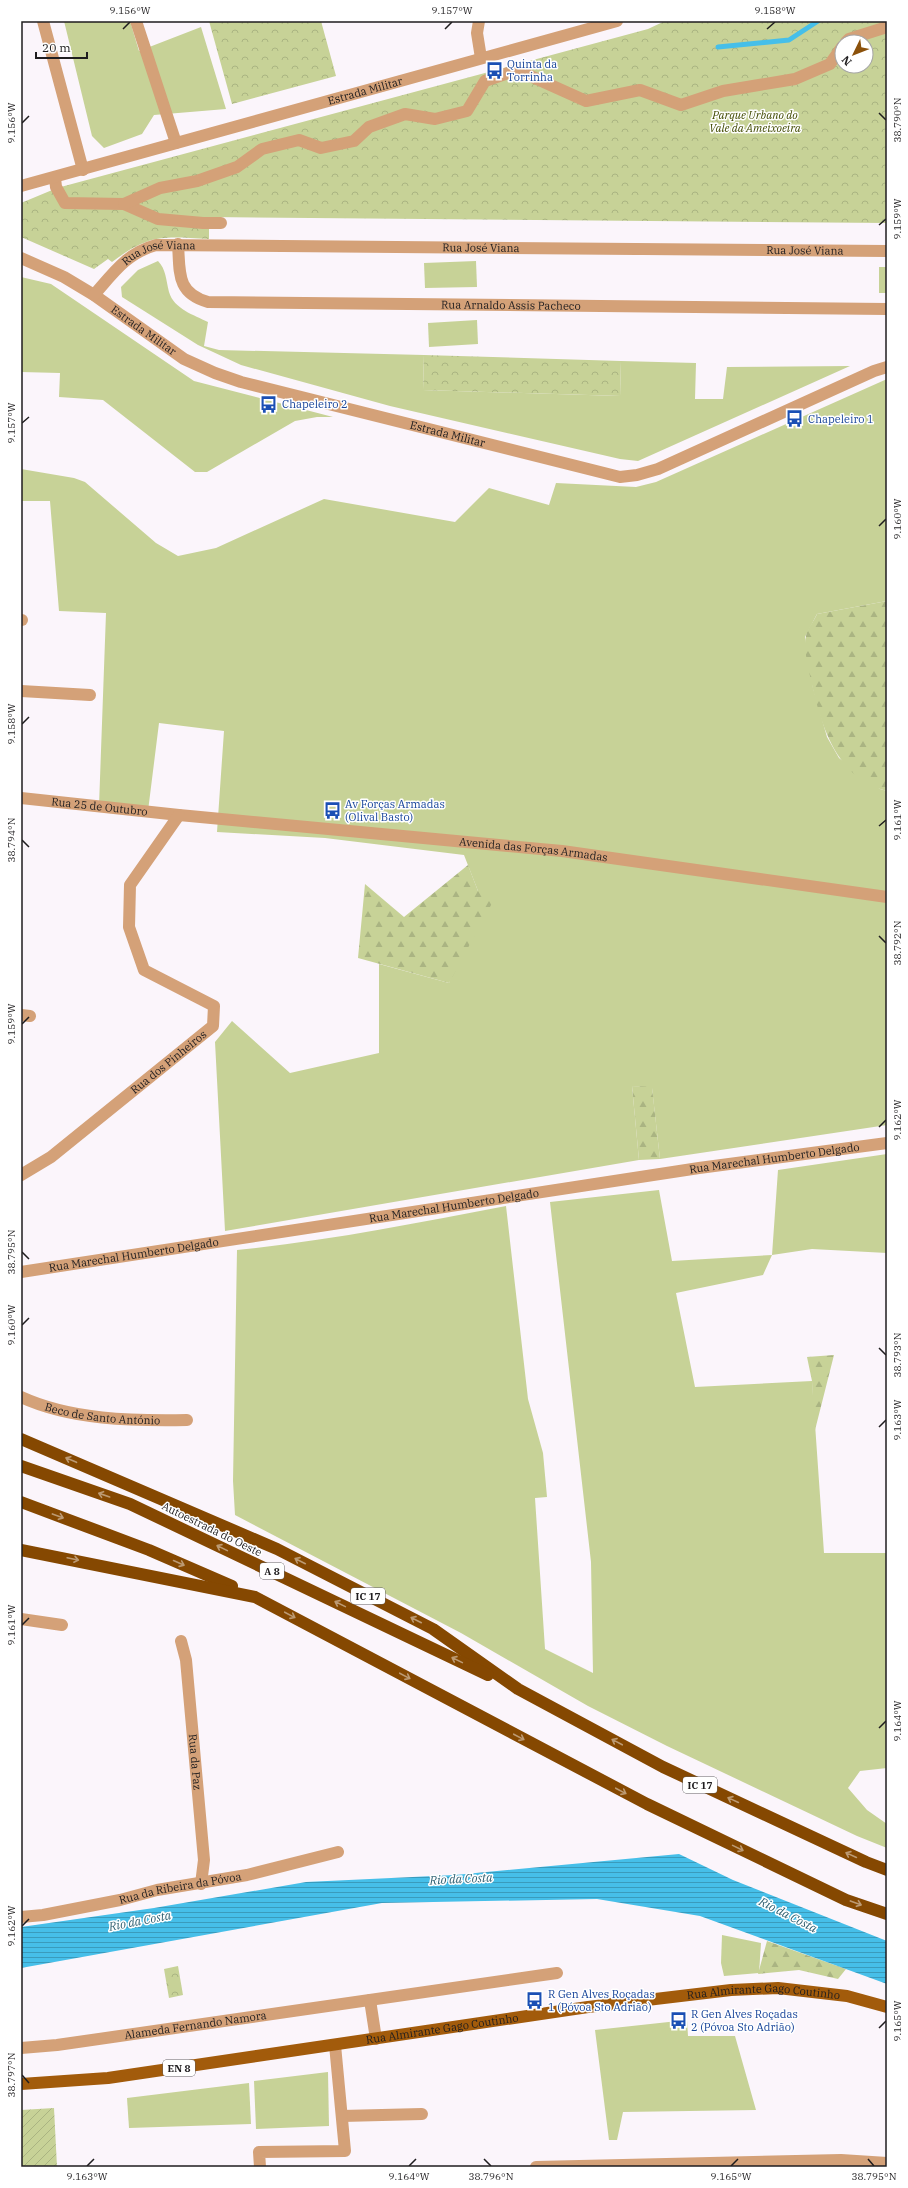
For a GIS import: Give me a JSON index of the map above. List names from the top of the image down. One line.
{"streets":{"highway":["Autoestrada do Oeste","A 8","IC 17"],"main road":["Rua Almirante Gago Coutinho","EN 8"],"street":["Estrada Militar","Rua José Viana","Rua Arnaldo Assis Pacheco","Rua 25 de Outubro","Avenida das Forças Armadas","Rua dos Pinheiros","Rua Marechal Humberto Delgado","Beco de Santo António","Rua da Paz","Rua da Ribeira da Póvoa","Alameda Fernando Namora"]},"crossings":[["Estrada Militar","Rua José Viana"],["Rua José Viana","Rua Arnaldo Assis Pacheco"],["Rua 25 de Outubro","Avenida das Forças Armadas"],["Rua 25 de Outubro","Rua dos Pinheiros"],["Avenida das Forças Armadas","Rua dos Pinheiros"],["Autoestrada do Oeste","IC 17"],["Rua da Paz","Rua da Ribeira da Póvoa"]],"water":["Rio da Costa"],"parks":["Parque Urbano do Vale da Ameixoeira"],"places":{"bus stop":["Quinta da Torrinha","Chapeleiro 2","Chapeleiro 1","Av Forças Armadas (Olival Basto)","R Gen Alves Roçadas 1 (Póvoa Sto Adrião)","R Gen Alves Roçadas 2 (Póvoa Sto Adrião)"]},"scale_bar":"20 m","north":"bottom left","coordinates":["9.156°W","9.157°W","9.158°W","38.790°N","9.159°W","9.160°W","9.161°W","38.794°N","38.792°N","9.162°W","38.795°N","38.793°N","9.163°W","9.164°W","9.165°W","38.797°N","38.796°N"]}
